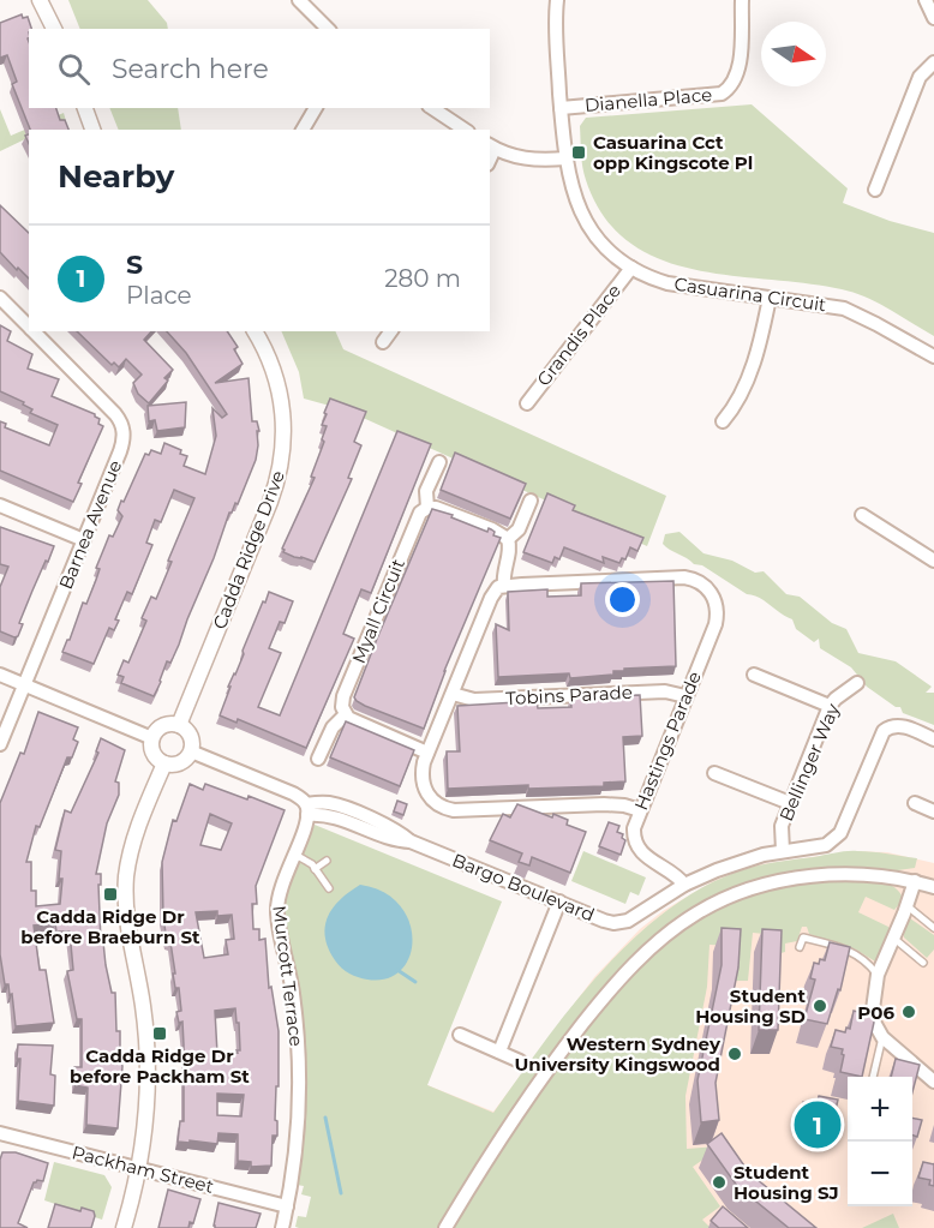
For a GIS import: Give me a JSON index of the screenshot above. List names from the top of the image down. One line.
{"streets":{"street":["Dianella Place","Casuarina Circuit","Grandis Place","Barnea Avenue","Cadda Ridge Drive","Myall Circuit","Tobins Parade","Hastings Parade","Bellinger Way","Bargo Boulevard","Murcott Terrace","Packham Street"]},"crossings":[["Dianella Place","Casuarina Circuit"],["Casuarina Circuit","Grandis Place"],["Tobins Parade","Hastings Parade"],["Hastings Parade","Bargo Boulevard"],["Bellinger Way","Bargo Boulevard"],["Bargo Boulevard","Murcott Terrace"],["Murcott Terrace","Packham Street"]],"places":{"transit":["Casuarina Cct opp Kingscote Pl","Cadda Ridge Dr before Braeburn St","Cadda Ridge Dr before Packham St"],"other":["Student Housing SD","P06","Western Sydney University Kingswood","Student Housing SJ"]},"north":"right","page":{"search":"Search here","heading":"Nearby","list":[{"mark":"1","name":"S","note":"Place","value":"280 m"}],"map_buttons":["+","−"],"pins":"1"}}
